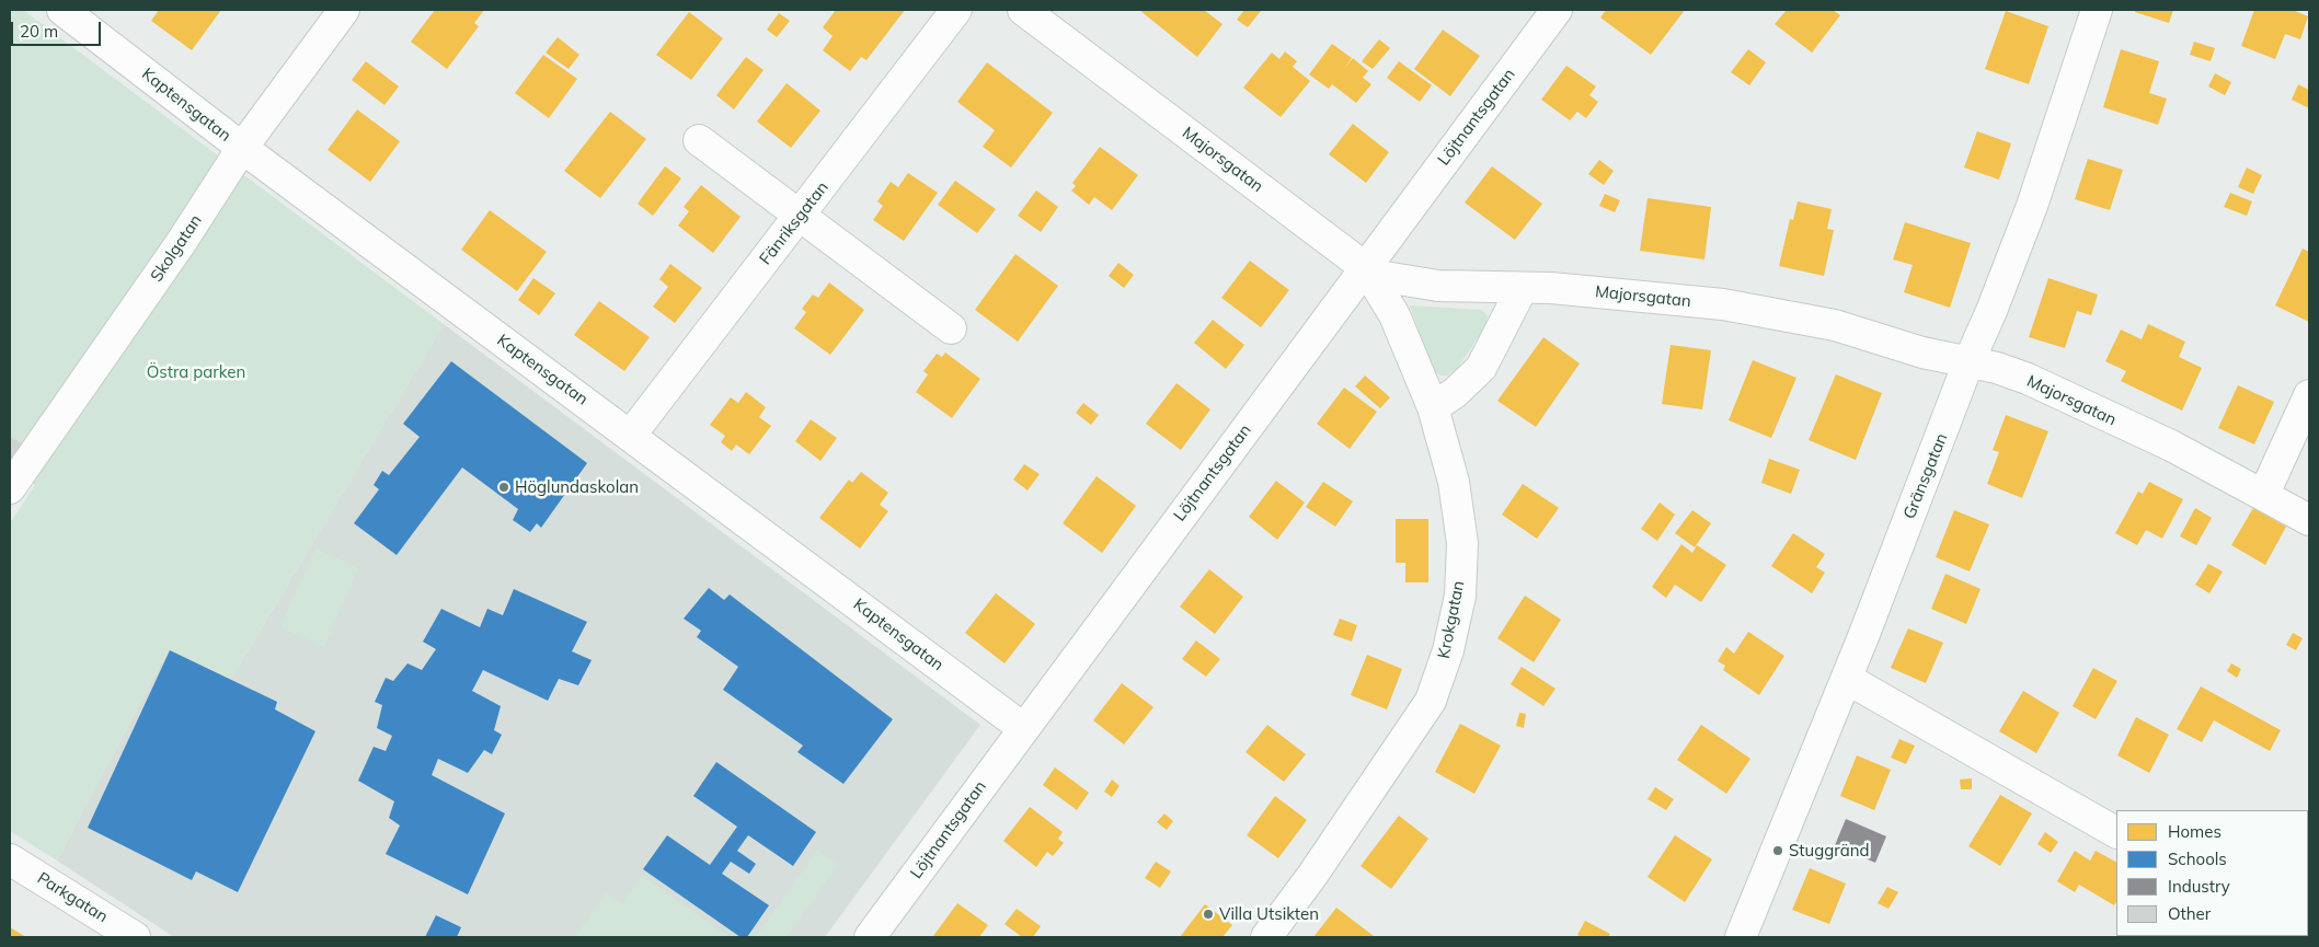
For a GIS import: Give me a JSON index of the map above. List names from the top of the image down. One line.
{"streets":{"street":["Kaptensgatan","Löjtnantsgatan","Majorsgatan","Fänriksgatan","Skolgatan","Gränsgatan","Krokgatan","Parkgatan"]},"crossings":[["Kaptensgatan","Löjtnantsgatan"],["Kaptensgatan","Fänriksgatan"],["Kaptensgatan","Skolgatan"],["Löjtnantsgatan","Majorsgatan"],["Löjtnantsgatan","Krokgatan"],["Majorsgatan","Gränsgatan"],["Majorsgatan","Krokgatan"]],"parks":["Östra parken"],"places":["Höglundaskolan","Stuggränd","Villa Utsikten"],"legend":["Homes","Schools","Industry","Other"],"scale_bar":"20 m"}
